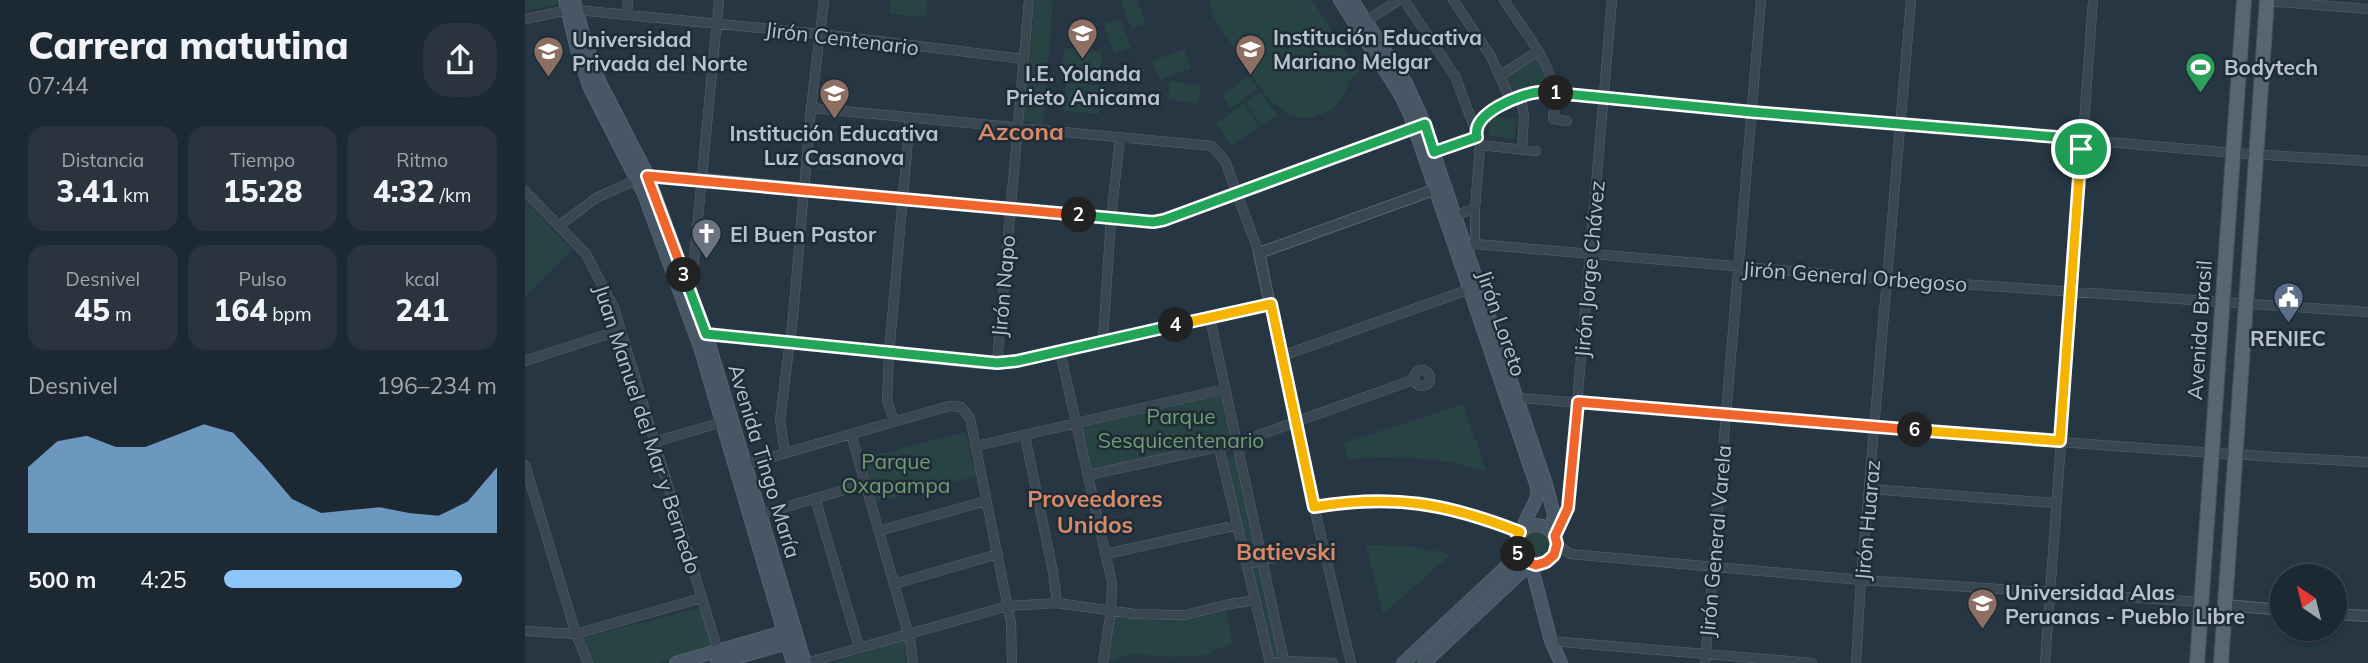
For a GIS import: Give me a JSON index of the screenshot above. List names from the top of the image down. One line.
{"streets":{"main road":["Jirón Loreto","Avenida Brasil","Avenida Tingo María"],"street":["Jirón Centenario","Jirón Jorge Chávez","Jirón General Orbegoso","Jirón Napo","Juan Manuel del Mar y Bernedo","Jirón Huaraz","Jirón General Varela"]},"crossings":[["Jirón Centenario","Jirón Napo"],["Jirón Centenario","Avenida Tingo María"],["Jirón Jorge Chávez","Jirón General Orbegoso"],["Jirón Jorge Chávez","Jirón Loreto"],["Jirón General Orbegoso","Jirón Loreto"],["Jirón General Orbegoso","Avenida Brasil"],["Jirón General Orbegoso","Jirón Huaraz"],["Jirón General Orbegoso","Jirón General Varela"]],"districts":["Azcona","Proveedores Unidos","Batievski"],"parks":["Parque Sesquicentenario","Parque Oxapampa"],"places":{"school or university":["I.E. Yolanda Prieto Anicama","Institución Educativa Mariano Melgar","Universidad Privada del Norte","Institución Educativa Luz Casanova","Universidad Alas Peruanas - Pueblo Libre"],"sports":["Bodytech"],"church":["El Buen Pastor"],"public building":["RENIEC"]},"north":"top left","page":{"heading":["Carrera matutina","07:44"],"pins":["1","2","3","4","6","5"],"stats":[["Distancia","3.41 km"],["Tiempo","15:28"],["Ritmo","4:32 /km"],["Desnivel","45 m"],["Pulso","164 bpm"],["kcal","241"]],"chart":["Desnivel","196–234 m"],"list":[{"name":"500 m","note":"4:25"}]}}
